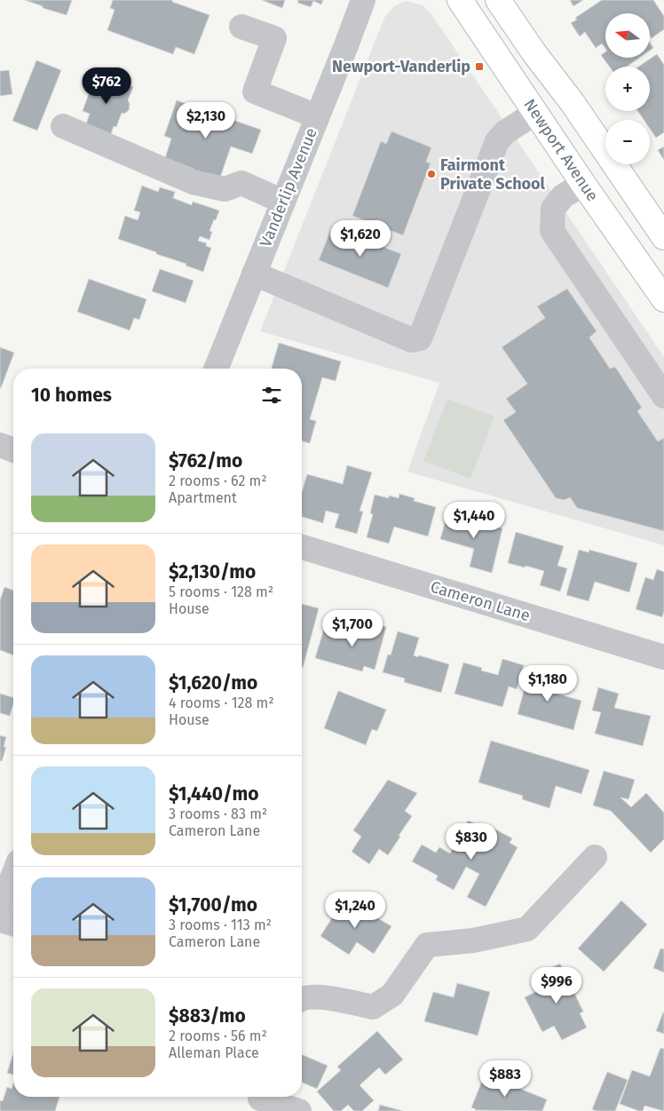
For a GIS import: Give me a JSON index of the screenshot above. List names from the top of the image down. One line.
{"streets":{"main road":["Newport Avenue"],"street":["Vanderlip Avenue","Cameron Lane"]},"places":{"transit":["Newport-Vanderlip"],"other":["Fairmont Private School"]},"north":"left","page":{"map_buttons":["+","−"],"price":["$762","$2,130","$1,620","$1,440","$1,700","$1,180","$830","$1,240","$996","$883"],"heading":"10 homes","list":[{"name":"$762/mo","note":"2 rooms · 62 m² · Apartment"},{"name":"$2,130/mo","note":"5 rooms · 128 m² · House"},{"name":"$1,620/mo","note":"4 rooms · 128 m² · House"},{"name":"$1,440/mo","note":"3 rooms · 83 m² · Cameron Lane"},{"name":"$1,700/mo","note":"3 rooms · 113 m² · Cameron Lane"},{"name":"$883/mo","note":"2 rooms · 56 m² · Alleman Place"}]}}
